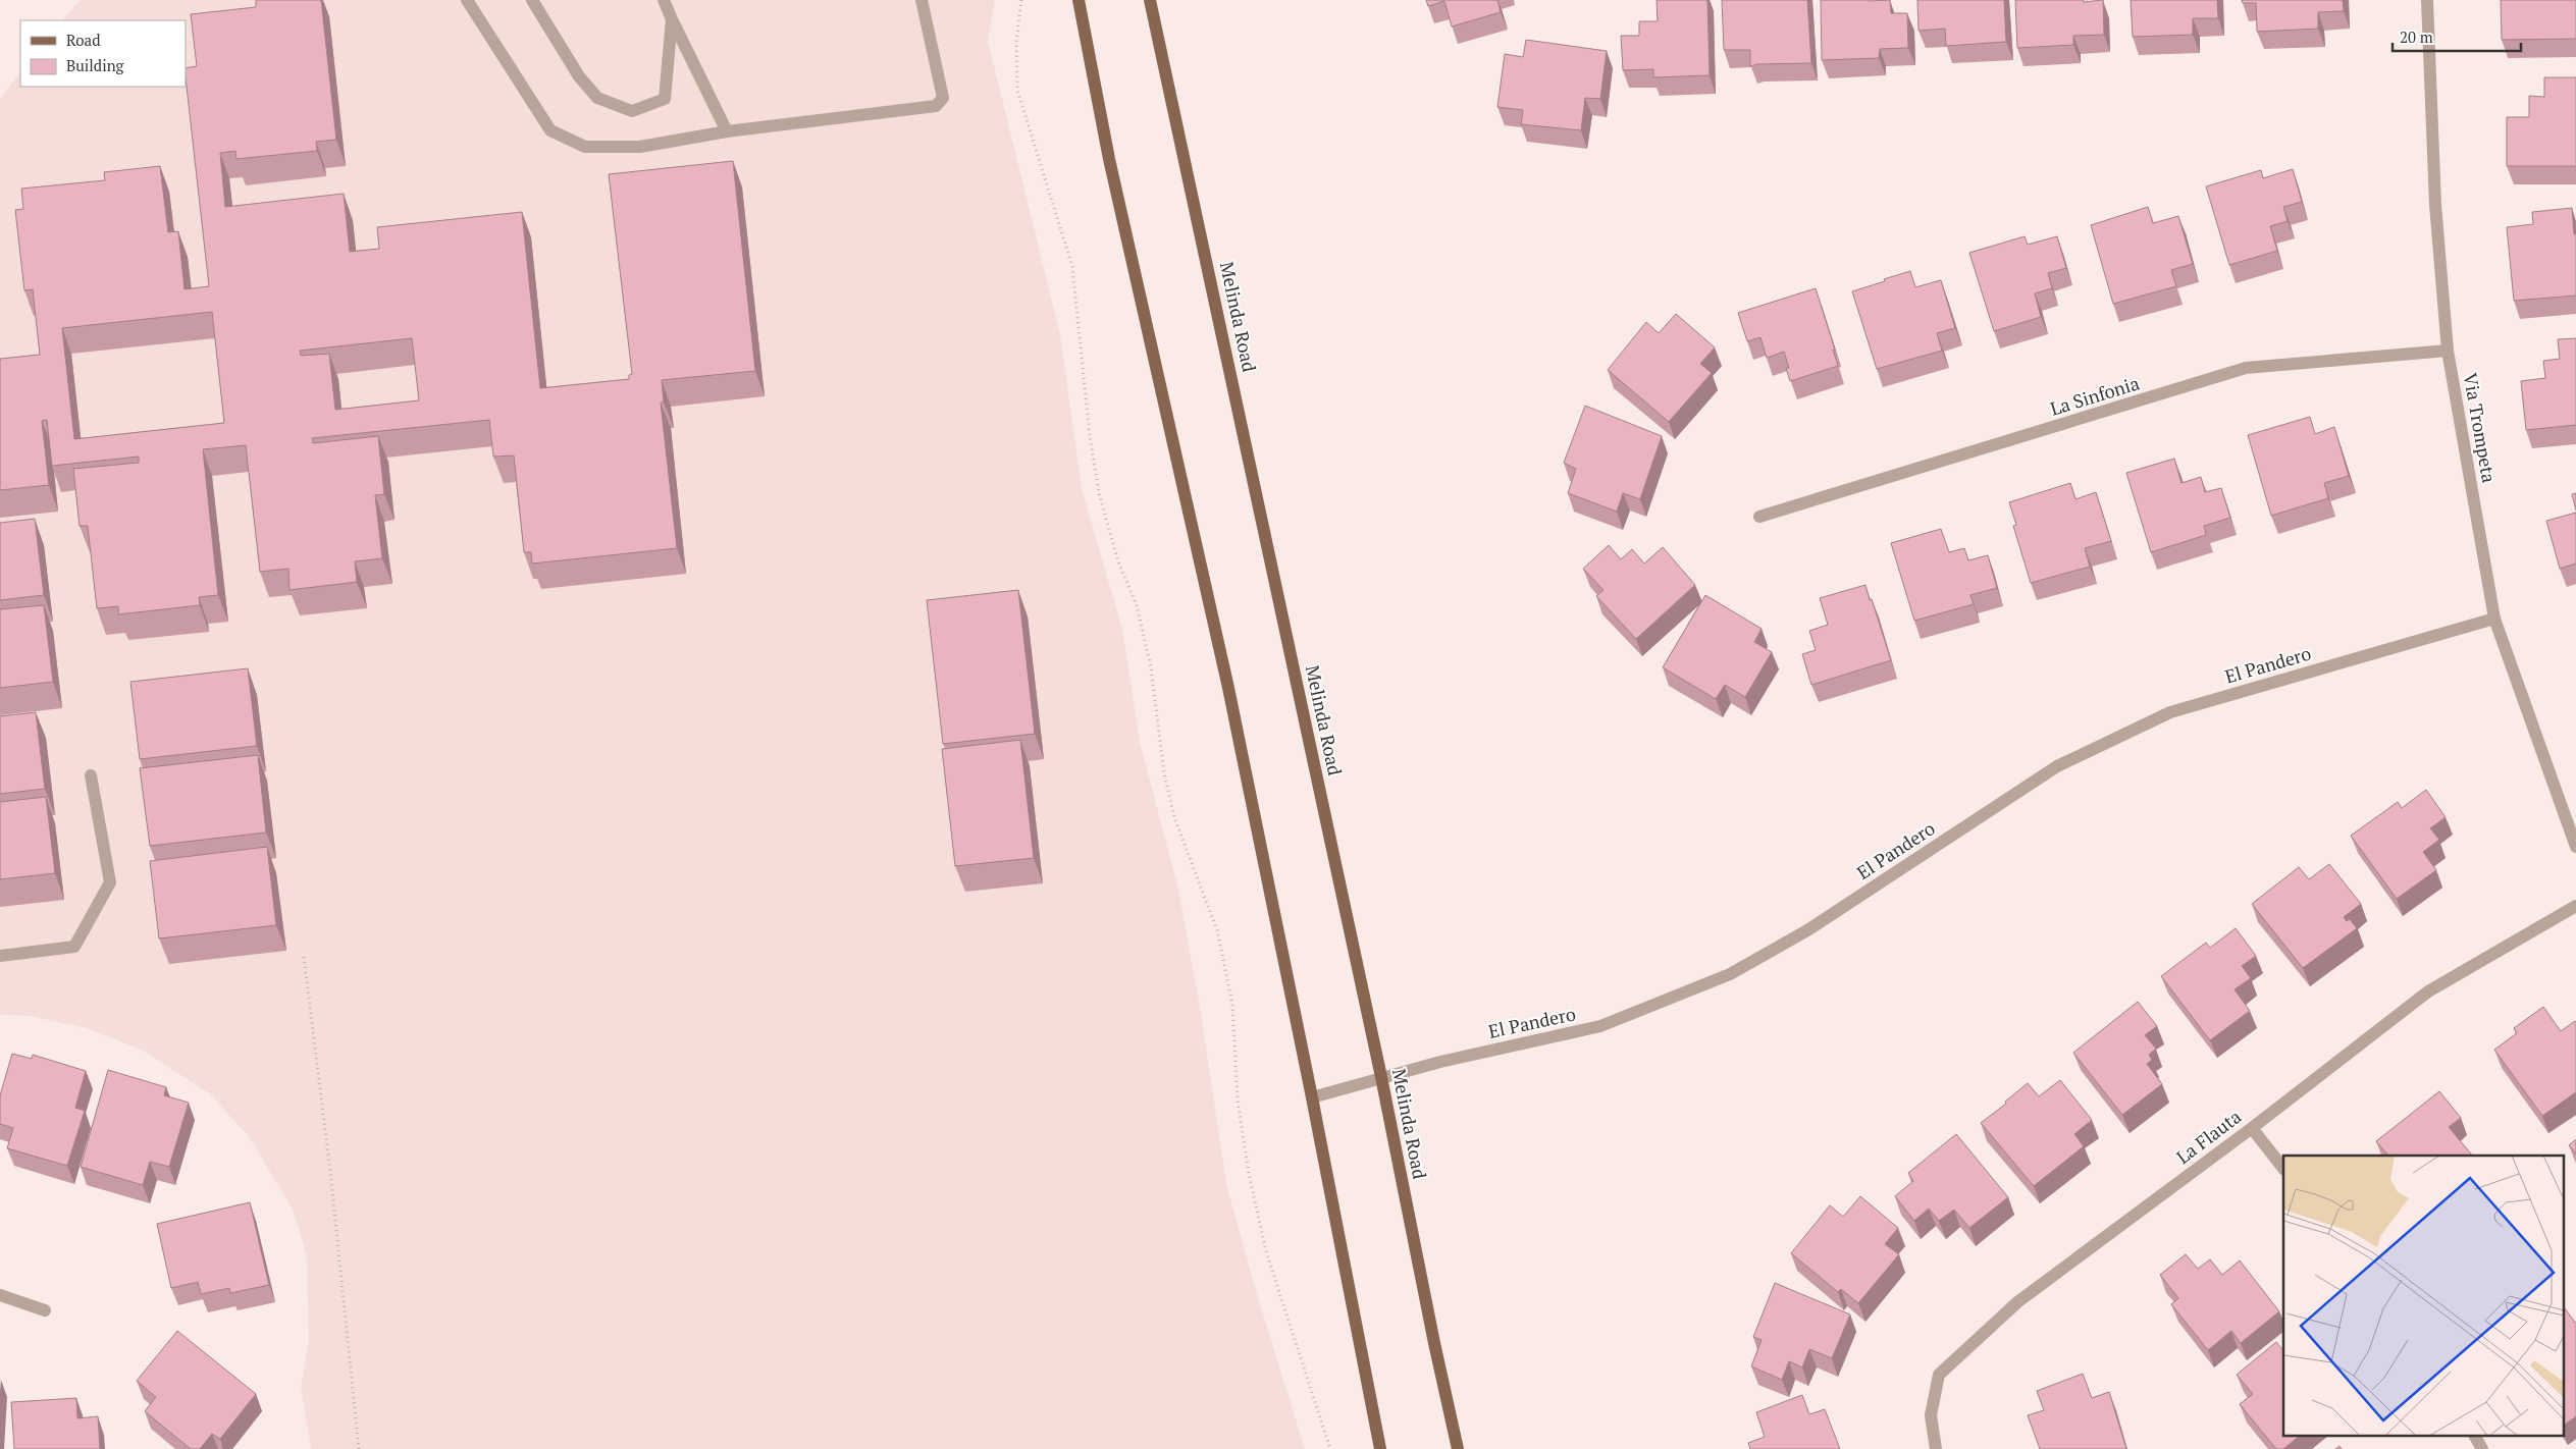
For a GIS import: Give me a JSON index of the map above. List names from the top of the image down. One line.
{"streets":{"main road":["Melinda Road"],"street":["La Sinfonia","Via Trompeta","El Pandero","La Flauta"]},"crossings":[["Melinda Road","El Pandero"],["La Sinfonia","Via Trompeta"],["Via Trompeta","El Pandero"]],"legend":["Road","Building"],"scale_bar":"20 m"}
